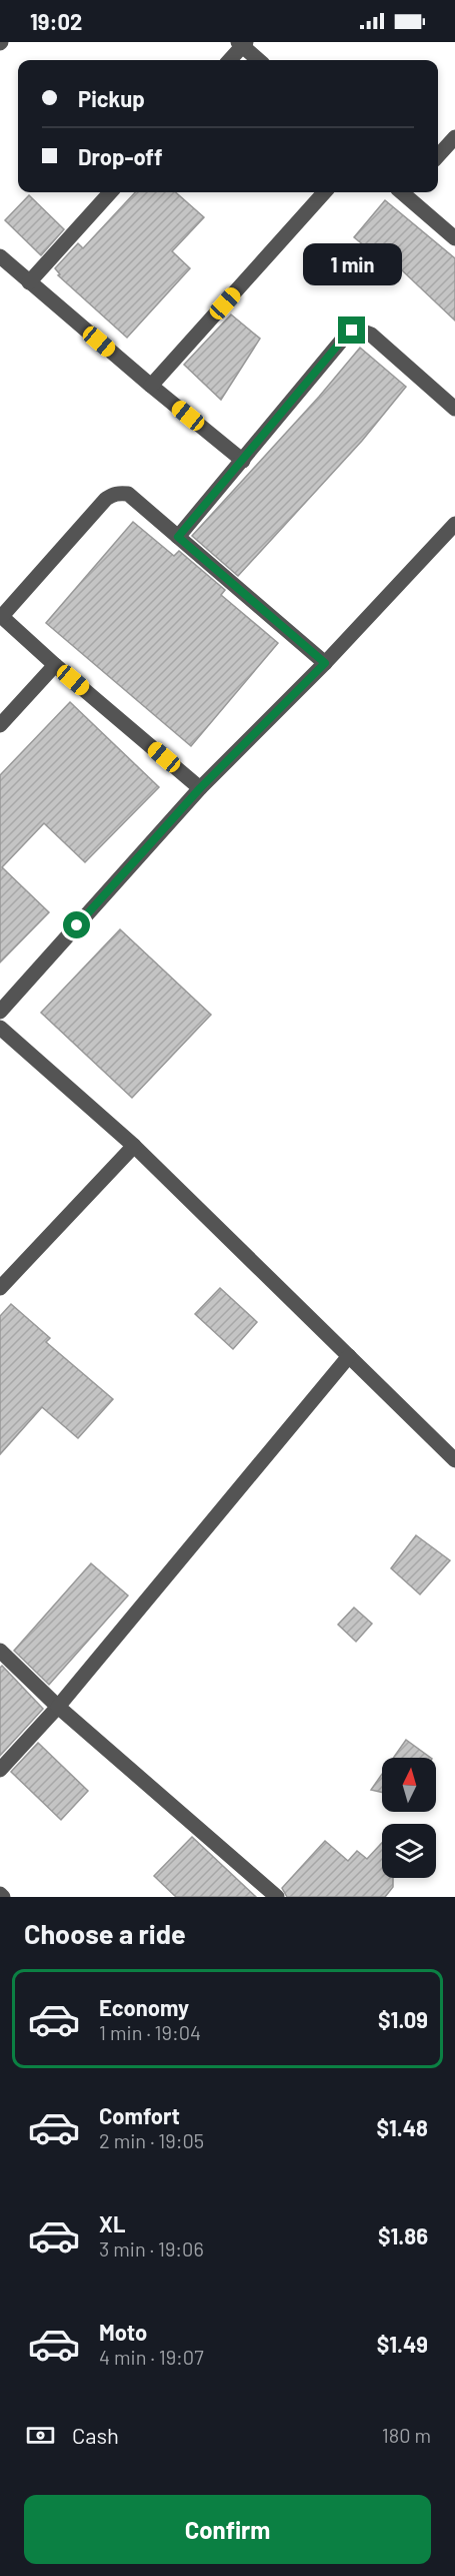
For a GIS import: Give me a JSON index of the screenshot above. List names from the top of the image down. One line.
{"north":"top","page":{"status":"19:02","banner":["Pickup","Drop-off"],"bubble":"1 min","heading":"Choose a ride","list":[{"name":"Economy","note":"1 min · 19:04","value":"$1.09"},{"name":"Comfort","note":"2 min · 19:05","value":"$1.48"},{"name":"XL","note":"3 min · 19:06","value":"$1.86"},{"name":"Moto","note":"4 min · 19:07","value":"$1.49"}],"pay":["Cash","180 m"],"buttons":"Confirm"}}
